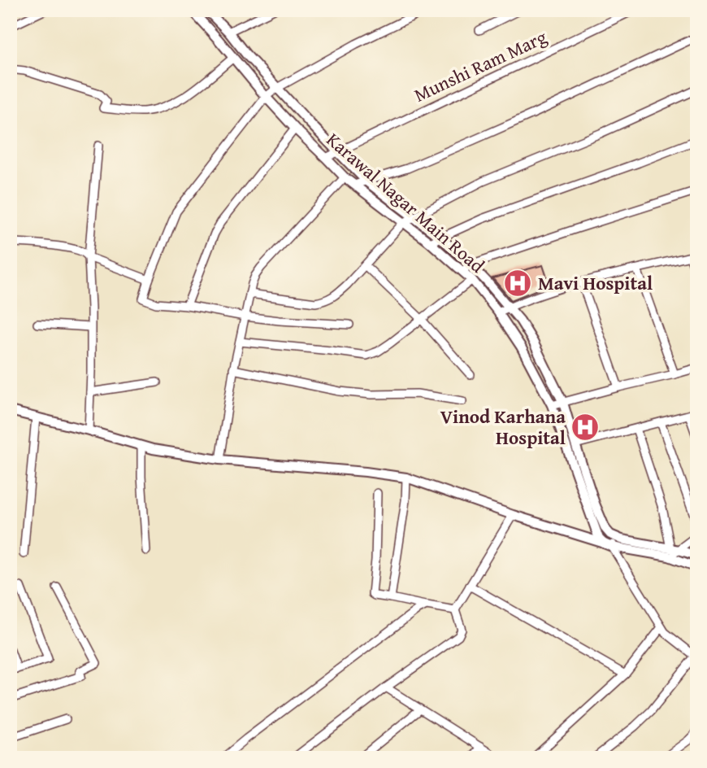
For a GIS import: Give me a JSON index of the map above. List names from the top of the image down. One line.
{"streets":{"street":["Munshi Ram Marg","Karawal Nagar Main Road"]},"crossings":[["Munshi Ram Marg","Karawal Nagar Main Road"]],"places":{"hospital":["Mavi Hospital","Vinod Karhana Hospital"]}}
